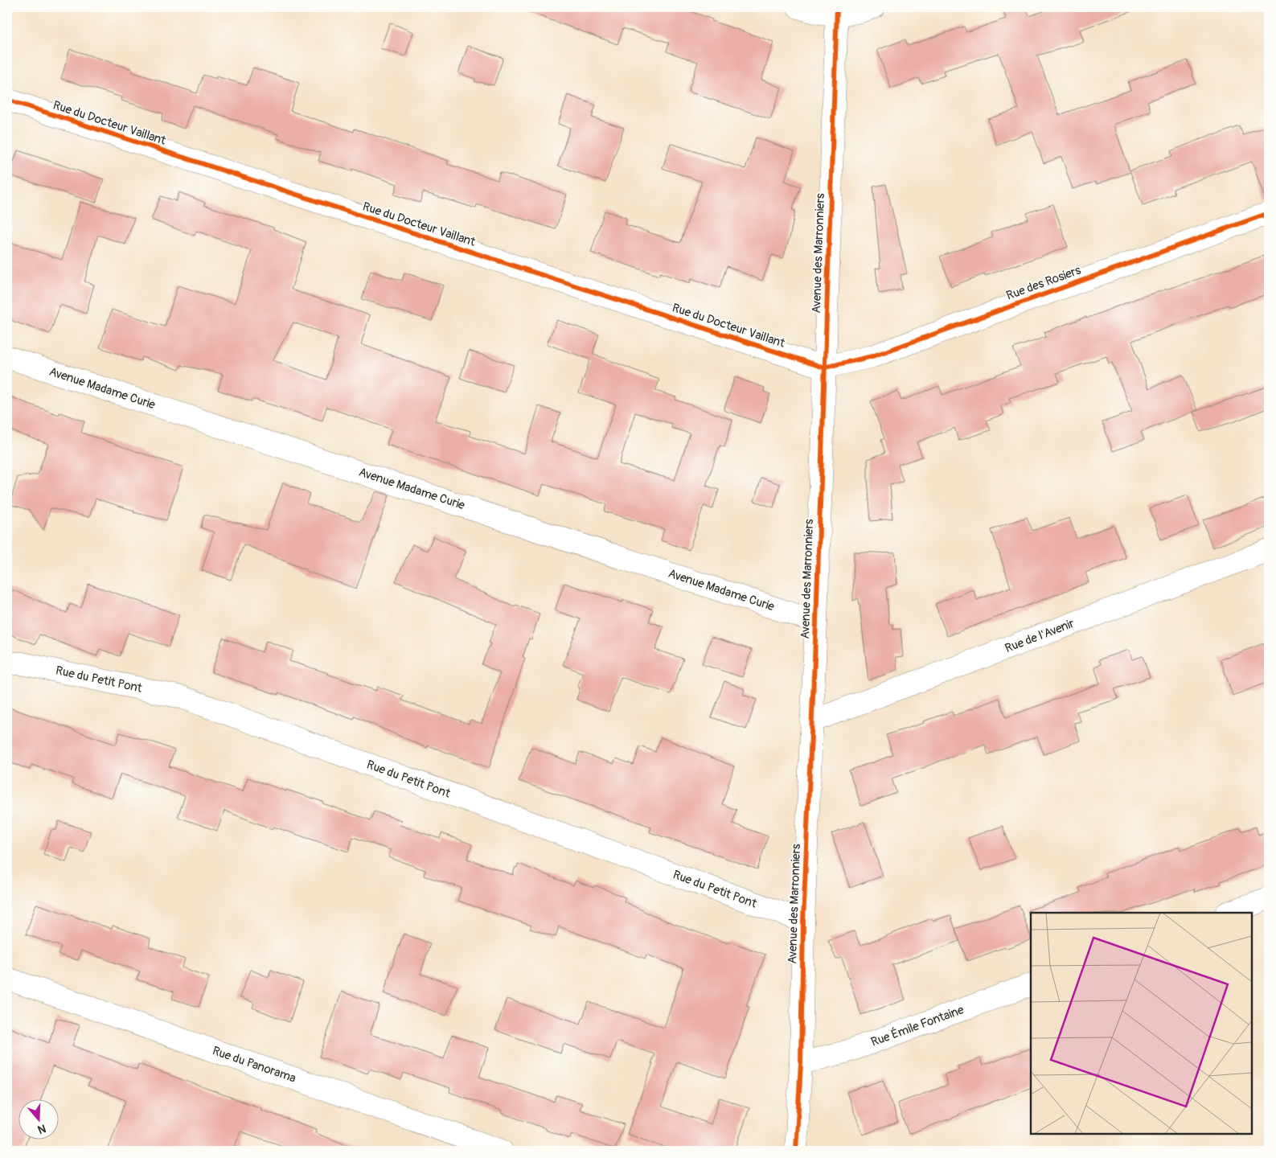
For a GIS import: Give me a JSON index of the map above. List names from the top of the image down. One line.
{"streets":{"street":["Rue du Docteur Vaillant","Avenue des Marronniers","Rue des Rosiers","Avenue Madame Curie","Rue de l'Avenir","Rue du Petit Pont","Rue Émile Fontaine","Rue du Panorama"]},"crossings":[["Rue du Docteur Vaillant","Avenue des Marronniers"],["Rue du Docteur Vaillant","Rue des Rosiers"],["Avenue des Marronniers","Rue des Rosiers"],["Avenue des Marronniers","Avenue Madame Curie"],["Avenue des Marronniers","Rue de l'Avenir"],["Avenue des Marronniers","Rue du Petit Pont"],["Avenue des Marronniers","Rue Émile Fontaine"]],"north":"bottom"}
